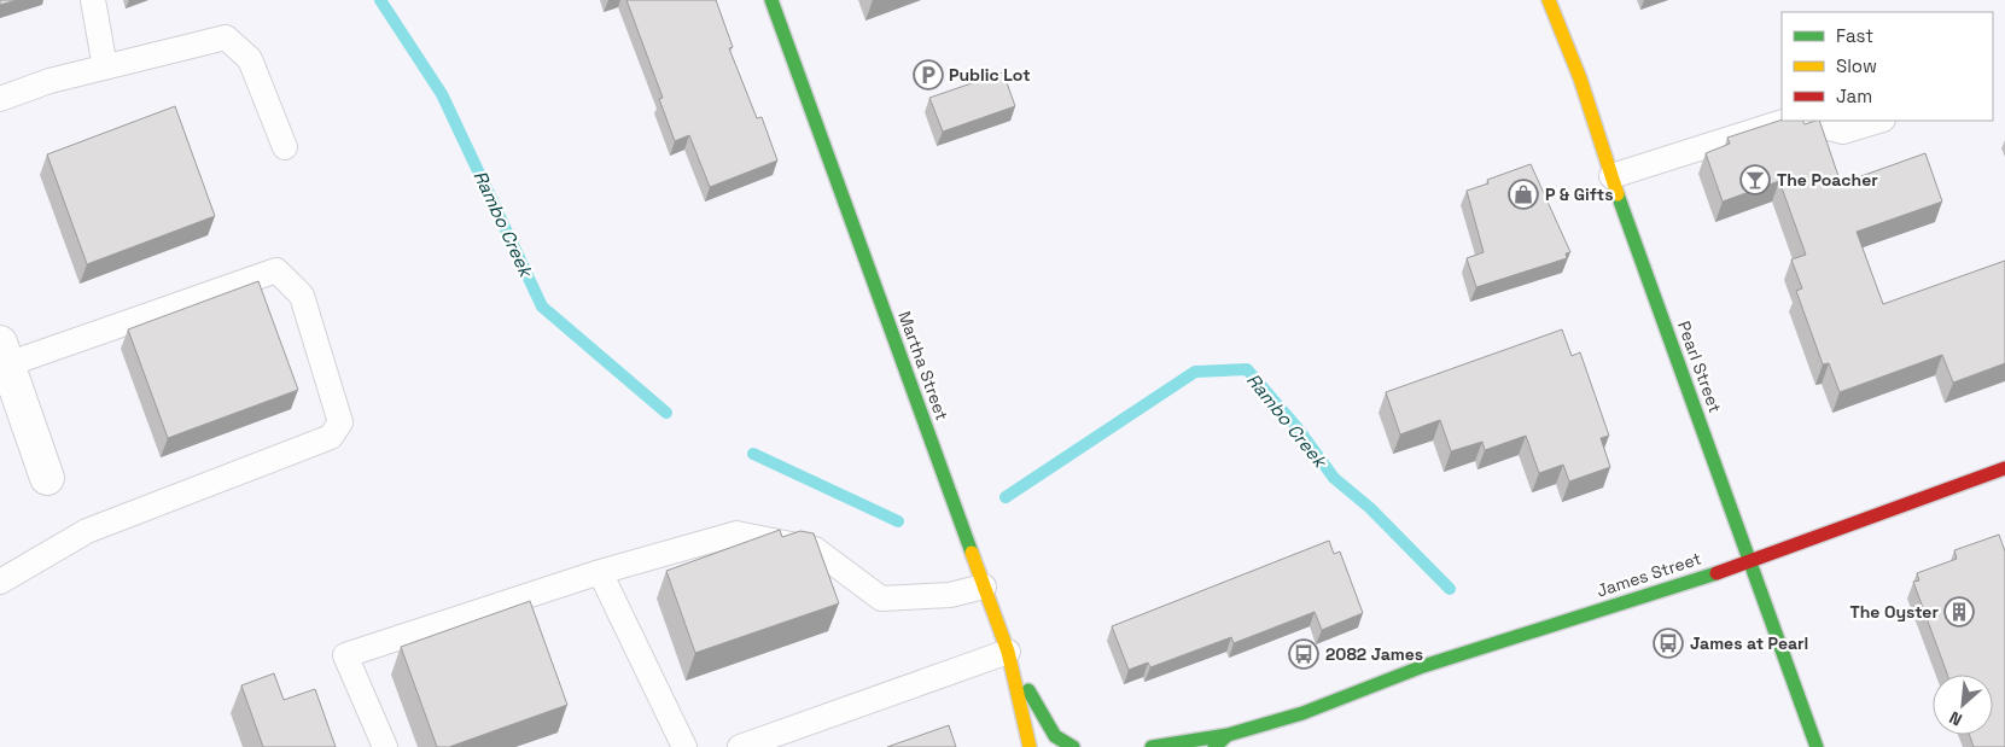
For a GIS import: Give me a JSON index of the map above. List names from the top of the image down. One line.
{"streets":{"street":["Martha Street","Pearl Street","James Street"]},"crossings":[["Pearl Street","James Street"]],"water":["Rambo Creek"],"places":{"parking":["Public Lot"],"bar":["The Poacher"],"shop":["P & Gifts"],"building":["The Oyster"],"bus stop":["James at Pearl","2082 James"]},"legend":["Fast","Slow","Jam"],"north":"bottom left"}
